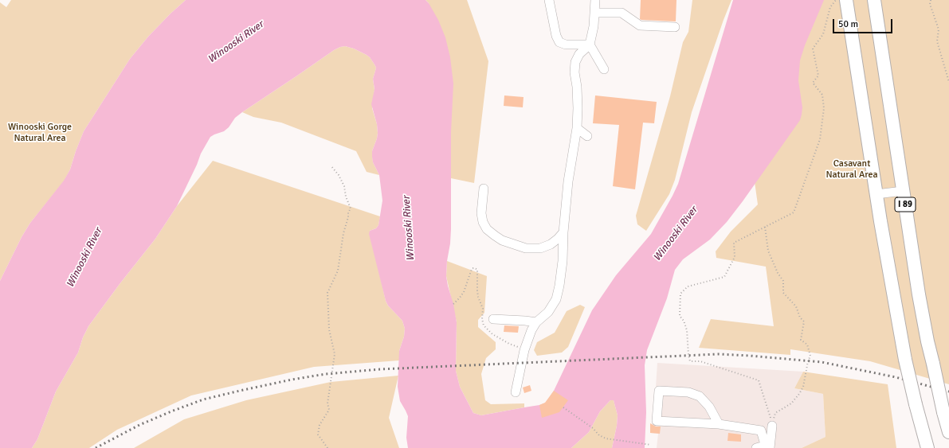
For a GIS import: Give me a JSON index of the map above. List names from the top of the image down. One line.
{"streets":{"highway":["I 89"]},"water":["Winooski River"],"parks":["Winooski Gorge Natural Area","Casavant Natural Area"],"scale_bar":"50 m"}
